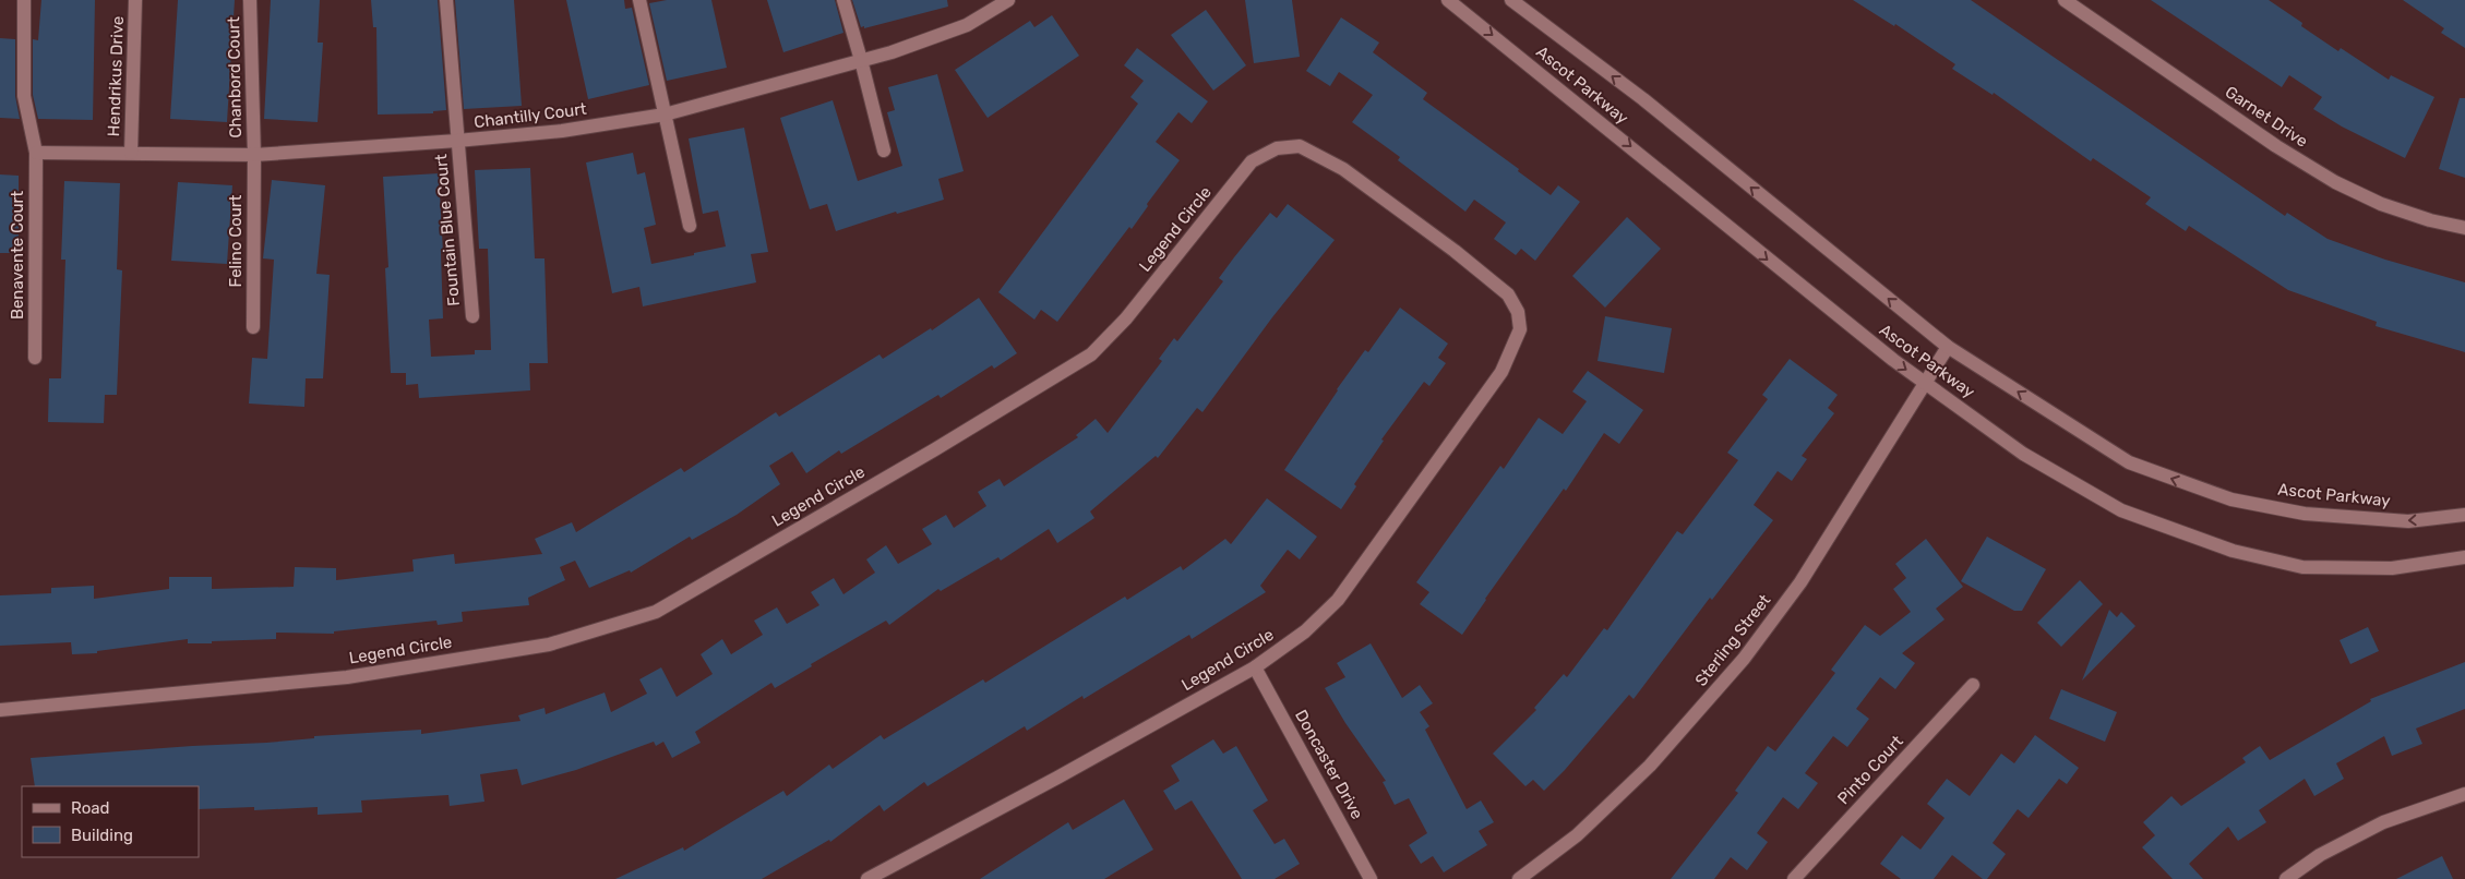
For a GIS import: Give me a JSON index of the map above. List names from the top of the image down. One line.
{"streets":{"street":["Hendrikus Drive","Chanbord Court","Ascot Parkway","Chantilly Court","Garnet Drive","Legend Circle","Fountain Blue Court","Felino Court","Benavente Court","Sterling Street","Doncaster Drive","Pinto Court"]},"crossings":[["Hendrikus Drive","Chantilly Court"],["Chanbord Court","Chantilly Court"],["Chanbord Court","Felino Court"],["Ascot Parkway","Sterling Street"],["Chantilly Court","Fountain Blue Court"],["Chantilly Court","Felino Court"],["Chantilly Court","Benavente Court"],["Legend Circle","Doncaster Drive"]],"legend":["Road","Building"]}
